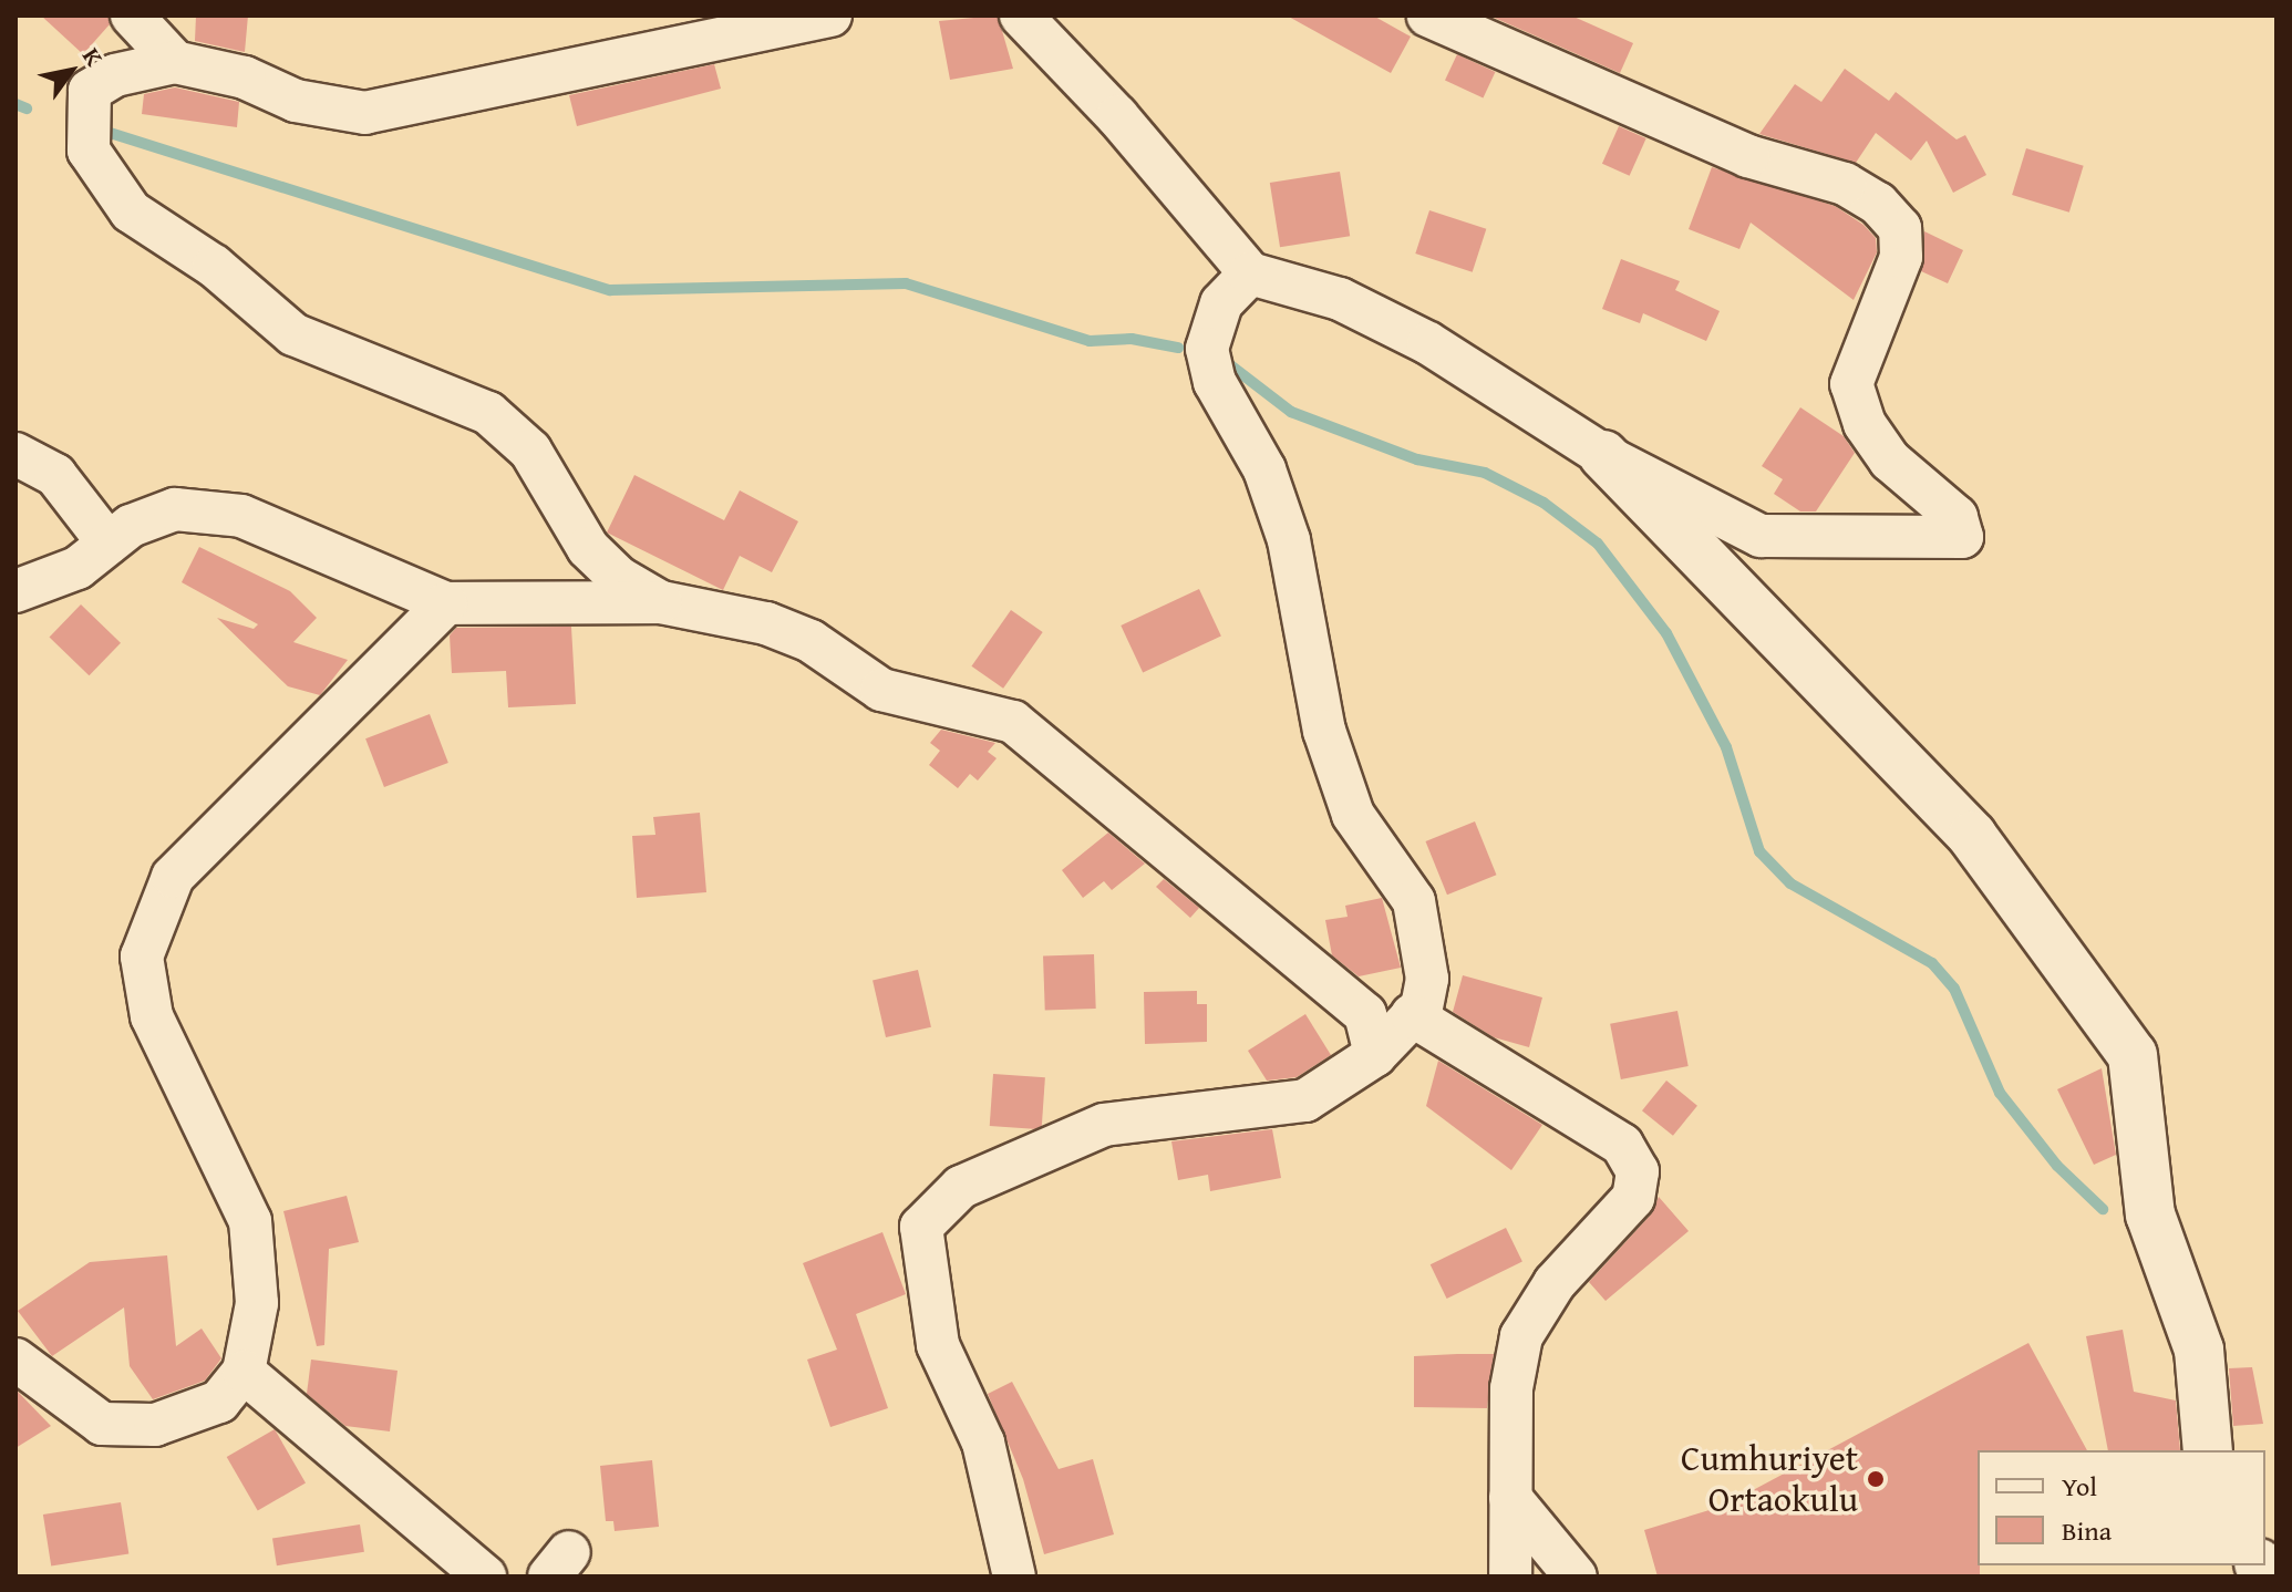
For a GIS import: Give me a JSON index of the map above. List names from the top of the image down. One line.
{"places":["Cumhuriyet Ortaokulu"],"legend":["Yol","Bina"],"north":"top right"}
